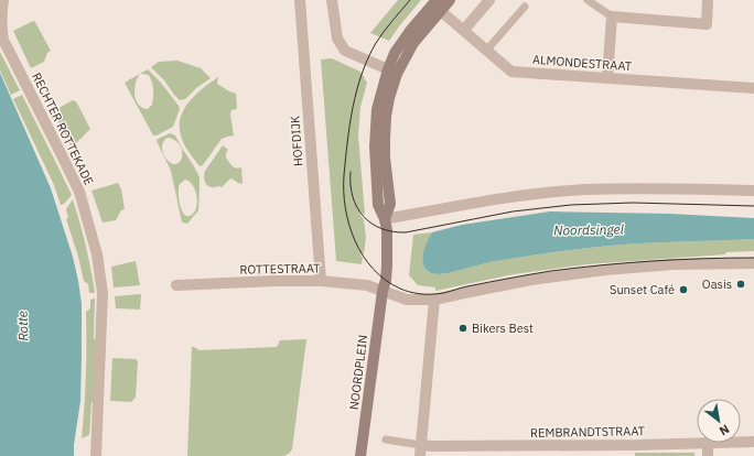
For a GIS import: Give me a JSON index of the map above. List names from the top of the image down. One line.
{"streets":{"street":["ALMONDESTRAAT","RECHTER ROTTEKADE","HOFDIJK","ROTTESTRAAT","NOORDPLEIN","REMBRANDTSTRAAT"]},"crossings":[["HOFDIJK","ROTTESTRAAT"],["ROTTESTRAAT","NOORDPLEIN"]],"water":["Noordsingel","Rotte"],"places":["Oasis","Sunset Café","Bikers Best"],"north":"bottom right"}
